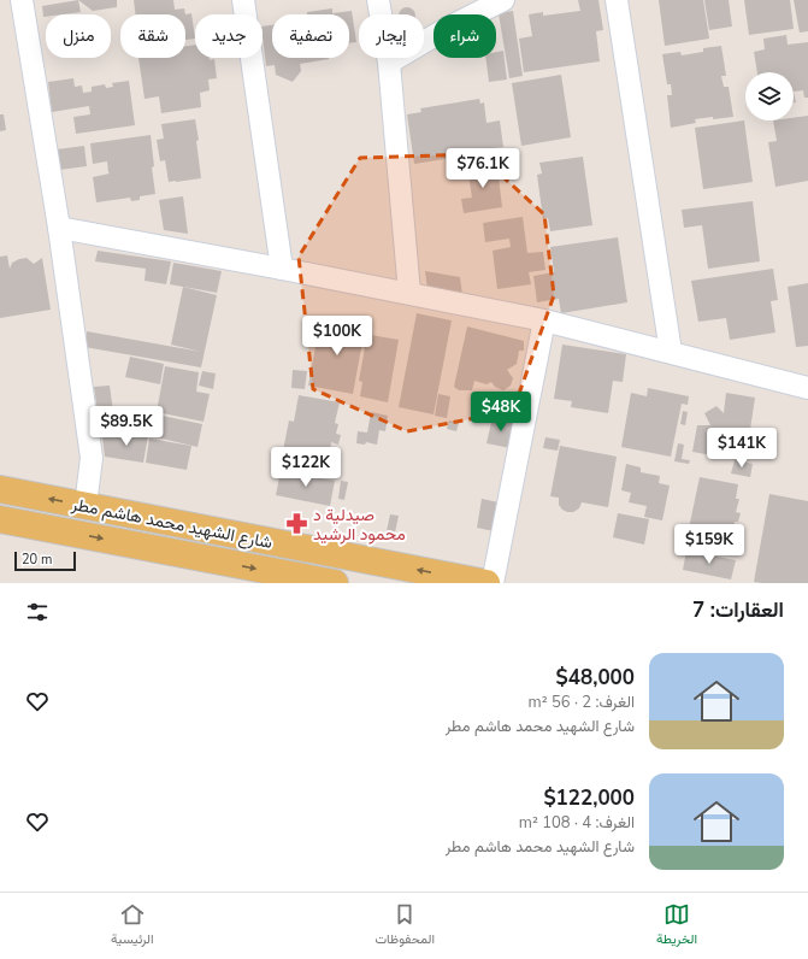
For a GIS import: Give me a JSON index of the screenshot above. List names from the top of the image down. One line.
{"streets":{"main road":["شارع الشهيد محمد هاشم مطر"]},"places":{"pharmacy":["صيدلية د محمود الرشيد"]},"scale_bar":"20 m","page":{"chip":["شراء","إيجار","تصفية","جديد","شقة","منزل"],"price":["$76.1K","$100K","$48K","$89.5K","$141K","$122K","$159K"],"scale":"20 m","heading":"العقارات: 7","list":[{"name":"$48,000","note":"الغرف: 2 · 56 m² · شارع الشهيد محمد هاشم مطر"},{"name":"$122,000","note":"الغرف: 4 · 108 m² · شارع الشهيد محمد هاشم مطر"}],"tabs":["الخريطة","المحفوظات","الرئيسية"]}}
